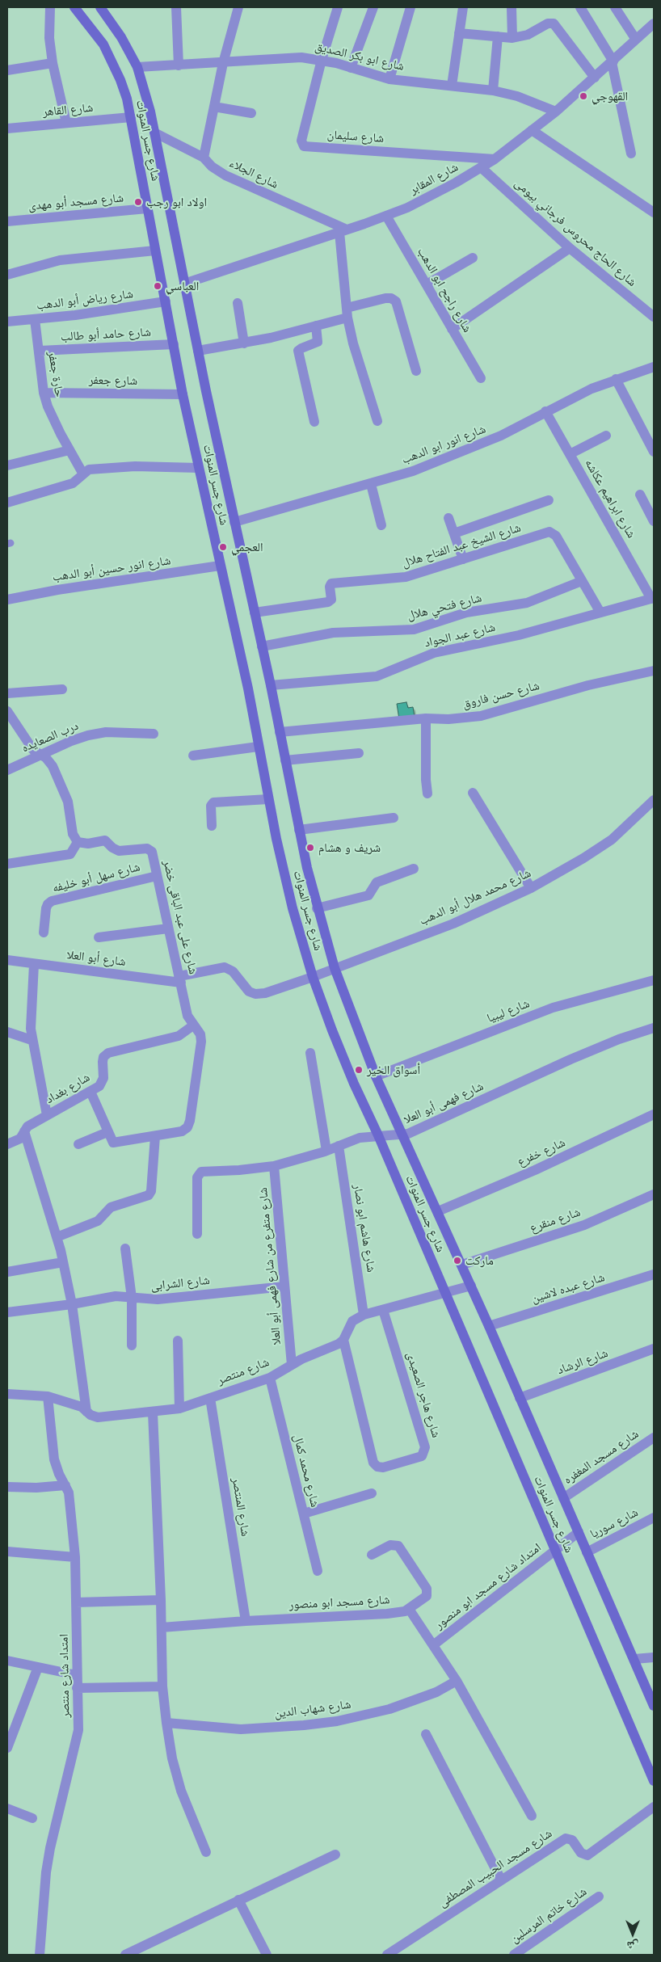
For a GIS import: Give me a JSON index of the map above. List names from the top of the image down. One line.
{"streets":{"street":["شارع ابو بكر الصديق","شارع القاهر","شارع سليمان","شارع جسر المنوات","شارع الجلاء","شارع المقابر","شارع مسجد أبو مهدى","شارع الحاج محروس فرجاني بيومى","شارع راجح ابو الدهب","شارع رياض أبو الدهب","شارع حامد أبو طالب","حارة جعفر","شارع جعفر","شارع انور ابو الدهب","شارع ابراهيم عكاشه","شارع الشيخ عبد الفتاح هلال","شارع انور حسين أبو الدهب","شارع فتحي هلال","شارع عبد الجواد","شارع حسن فاروق","درب الصعايده","شارع سهل أبو خليفه","شارع محمد هلال أبو الدهب","شارع على عبد الباقى خضر","شارع أبو العلا","شارع ليبيا","شارع بغداد","شارع فهمى أبو العلا","شارع خفرع","شارع منقرع","شارع هاشم ابو نصار","شارع متفرع من شارع فهمى أبو العلا","شارع الشرابى","شارع عبده لاشين","شارع الرشاد","شارع منتصر","شارع هاجر الصعيدى","شارع مسجد المغفره","شارع محمد كمال","شارع المنتصر","شارع سوريا","امتداد شارع مسجد ابو منصور","شارع مسجد ابو منصور","امتداد شارع منتصر","شارع شهاب الدين","شارع مسجد الحبيب المصطفى","شارع خاتم المرسلين"]},"crossings":[["شارع ابو بكر الصديق","شارع سليمان"],["شارع ابو بكر الصديق","شارع جسر المنوات"],["شارع ابو بكر الصديق","شارع المقابر"],["شارع القاهر","شارع جسر المنوات"],["شارع سليمان","شارع المقابر"],["شارع جسر المنوات","شارع الجلاء"],["شارع جسر المنوات","شارع المقابر"],["شارع جسر المنوات","شارع مسجد أبو مهدى"],["شارع جسر المنوات","شارع رياض أبو الدهب"],["شارع جسر المنوات","شارع حامد أبو طالب"],["شارع جسر المنوات","شارع جعفر"],["شارع جسر المنوات","شارع انور ابو الدهب"],["شارع جسر المنوات","شارع الشيخ عبد الفتاح هلال"],["شارع جسر المنوات","شارع انور حسين أبو الدهب"],["شارع جسر المنوات","شارع فتحي هلال"],["شارع جسر المنوات","شارع عبد الجواد"],["شارع جسر المنوات","شارع حسن فاروق"],["شارع جسر المنوات","شارع محمد هلال أبو الدهب"],["شارع جسر المنوات","شارع ليبيا"],["شارع جسر المنوات","شارع فهمى أبو العلا"],["شارع جسر المنوات","شارع خفرع"],["شارع جسر المنوات","شارع منقرع"],["شارع جسر المنوات","شارع عبده لاشين"],["شارع جسر المنوات","شارع الرشاد"],["شارع جسر المنوات","شارع مسجد المغفره"],["شارع جسر المنوات","شارع سوريا"],["شارع جسر المنوات","امتداد شارع مسجد ابو منصور"],["شارع الجلاء","شارع المقابر"],["شارع المقابر","شارع الحاج محروس فرجاني بيومى"],["شارع المقابر","شارع راجح ابو الدهب"],["شارع رياض أبو الدهب","حارة جعفر"],["شارع حامد أبو طالب","حارة جعفر"],["حارة جعفر","شارع جعفر"],["شارع انور ابو الدهب","شارع ابراهيم عكاشه"],["شارع ابراهيم عكاشه","شارع عبد الجواد"],["شارع الشيخ عبد الفتاح هلال","شارع فتحي هلال"],["شارع الشيخ عبد الفتاح هلال","شارع عبد الجواد"],["شارع سهل أبو خليفه","شارع على عبد الباقى خضر"],["شارع على عبد الباقى خضر","شارع أبو العلا"],["شارع على عبد الباقى خضر","شارع بغداد"],["شارع فهمى أبو العلا","شارع هاشم ابو نصار"],["شارع فهمى أبو العلا","شارع متفرع من شارع فهمى أبو العلا"],["شارع متفرع من شارع فهمى أبو العلا","شارع الشرابى"],["شارع متفرع من شارع فهمى أبو العلا","شارع منتصر"],["شارع منتصر","شارع هاجر الصعيدى"],["شارع منتصر","شارع محمد كمال"],["شارع منتصر","شارع المنتصر"],["شارع منتصر","امتداد شارع منتصر"],["شارع المنتصر","شارع مسجد ابو منصور"]],"places":["القهوجي","اولاد ابو رجب","العباسي","العجمي","شريف و هشام","أسواق الخير","ماركت"],"north":"bottom"}
